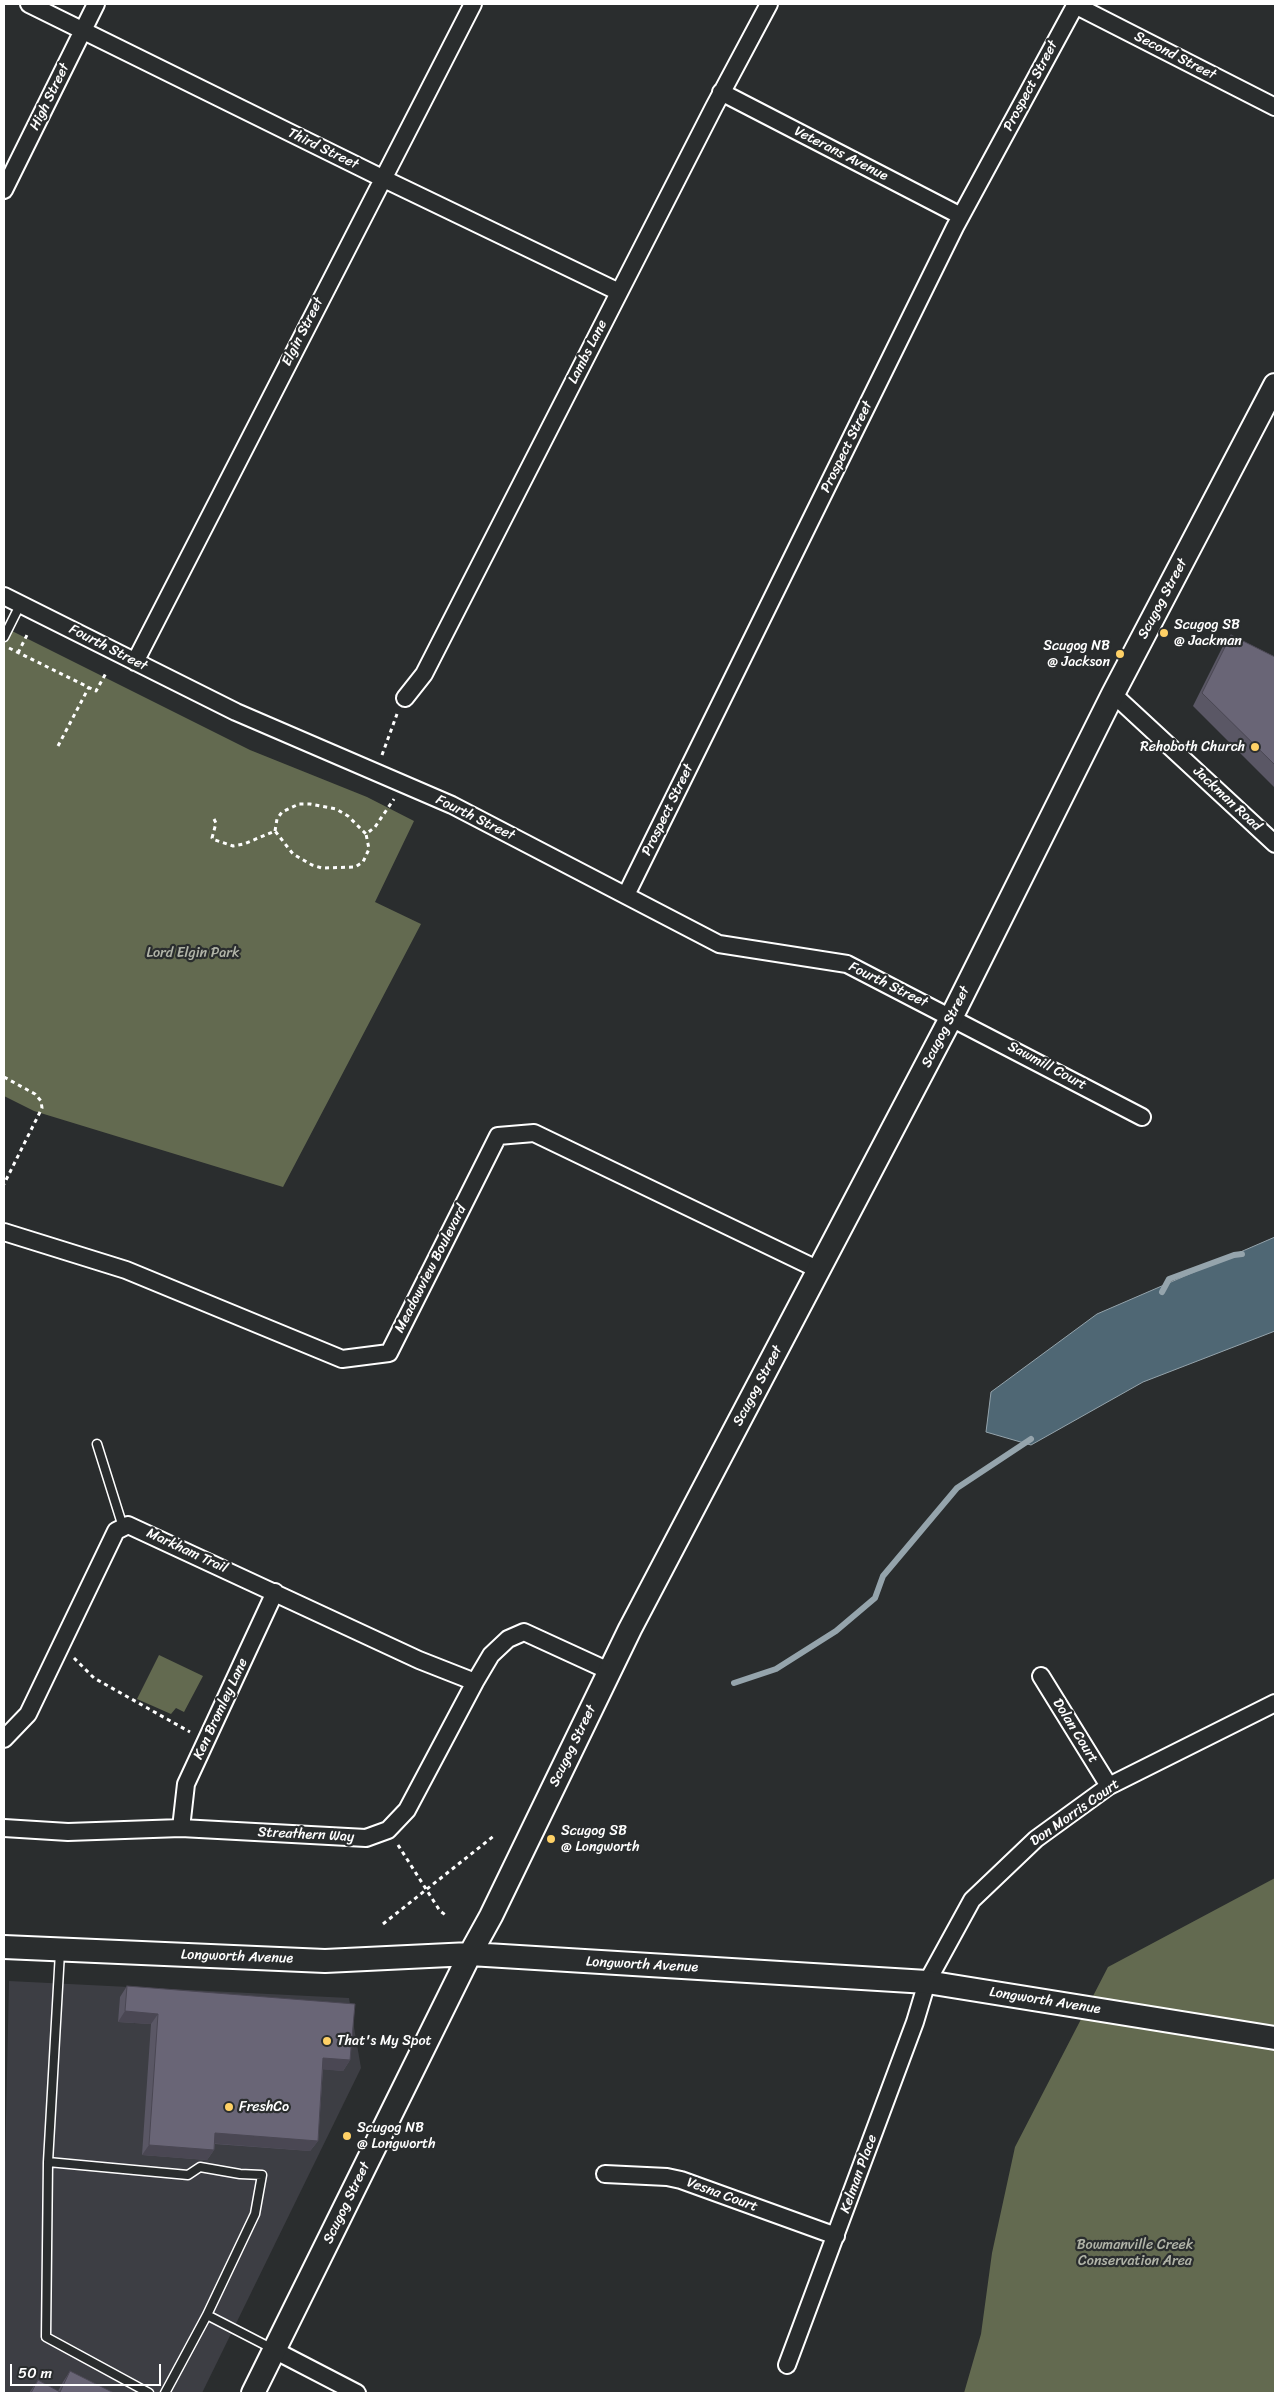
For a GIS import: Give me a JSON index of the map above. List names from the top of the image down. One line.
{"streets":{"street":["Second Street","Prospect Street","High Street","Third Street","Veterans Avenue","Elgin Street","Lambs Lane","Scugog Street","Fourth Street","Jackman Road","Sawmill Court","Meadowview Boulevard","Markham Trail","Ken Bromley Lane","Dolan Court","Don Morris Court","Streathern Way","Longworth Avenue","Kelman Place","Vesna Court"]},"crossings":[["Second Street","Prospect Street"],["Prospect Street","Veterans Avenue"],["Prospect Street","Fourth Street"],["High Street","Third Street"],["Third Street","Elgin Street"],["Third Street","Lambs Lane"],["Veterans Avenue","Lambs Lane"],["Elgin Street","Fourth Street"],["Scugog Street","Fourth Street"],["Scugog Street","Jackman Road"],["Scugog Street","Sawmill Court"],["Scugog Street","Meadowview Boulevard"],["Scugog Street","Streathern Way"],["Scugog Street","Longworth Avenue"],["Fourth Street","Sawmill Court"],["Markham Trail","Ken Bromley Lane"],["Markham Trail","Streathern Way"],["Ken Bromley Lane","Streathern Way"],["Dolan Court","Don Morris Court"],["Don Morris Court","Longworth Avenue"],["Don Morris Court","Kelman Place"],["Longworth Avenue","Kelman Place"],["Kelman Place","Vesna Court"]],"parks":["Lord Elgin Park","Bowmanville Creek Conservation Area"],"places":["Scugog SB @ Jackman","Scugog NB @ Jackson","Rehoboth Church","Scugog SB @ Longworth","That's My Spot","FreshCo","Scugog NB @ Longworth"],"scale_bar":"50 m"}
